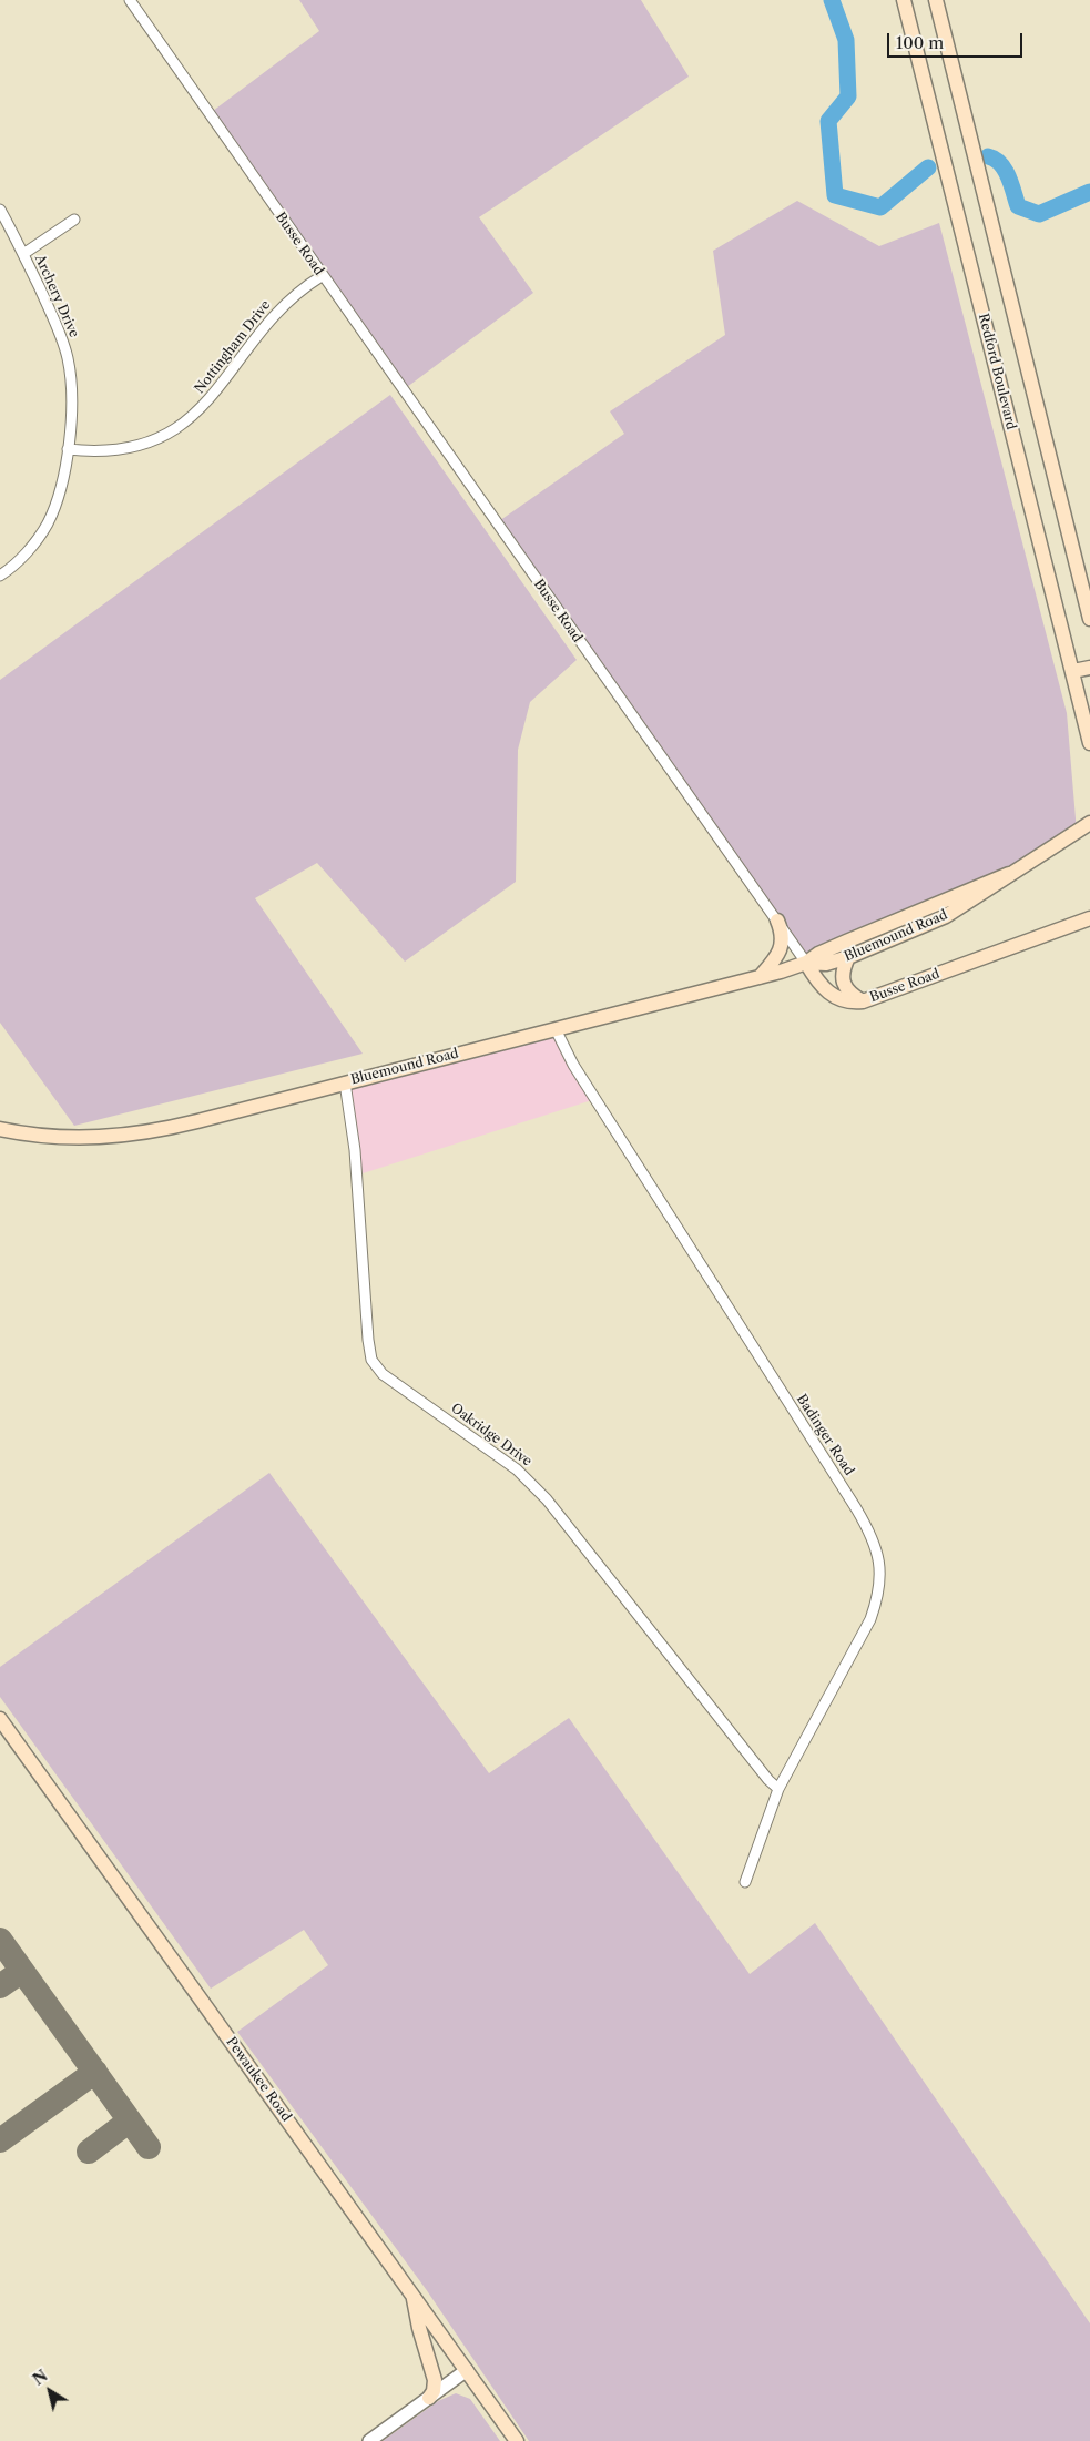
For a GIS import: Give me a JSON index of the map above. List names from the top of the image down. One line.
{"streets":{"main road":["Busse Road","Redford Boulevard","Bluemound Road","Pewaukee Road"],"street":["Archery Drive","Nottingham Drive","Oakridge Drive","Badinger Road"]},"crossings":[["Busse Road","Nottingham Drive"],["Busse Road","Bluemound Road"],["Archery Drive","Nottingham Drive"],["Bluemound Road","Oakridge Drive"],["Bluemound Road","Badinger Road"],["Oakridge Drive","Badinger Road"]],"scale_bar":"100 m","north":"top left"}
